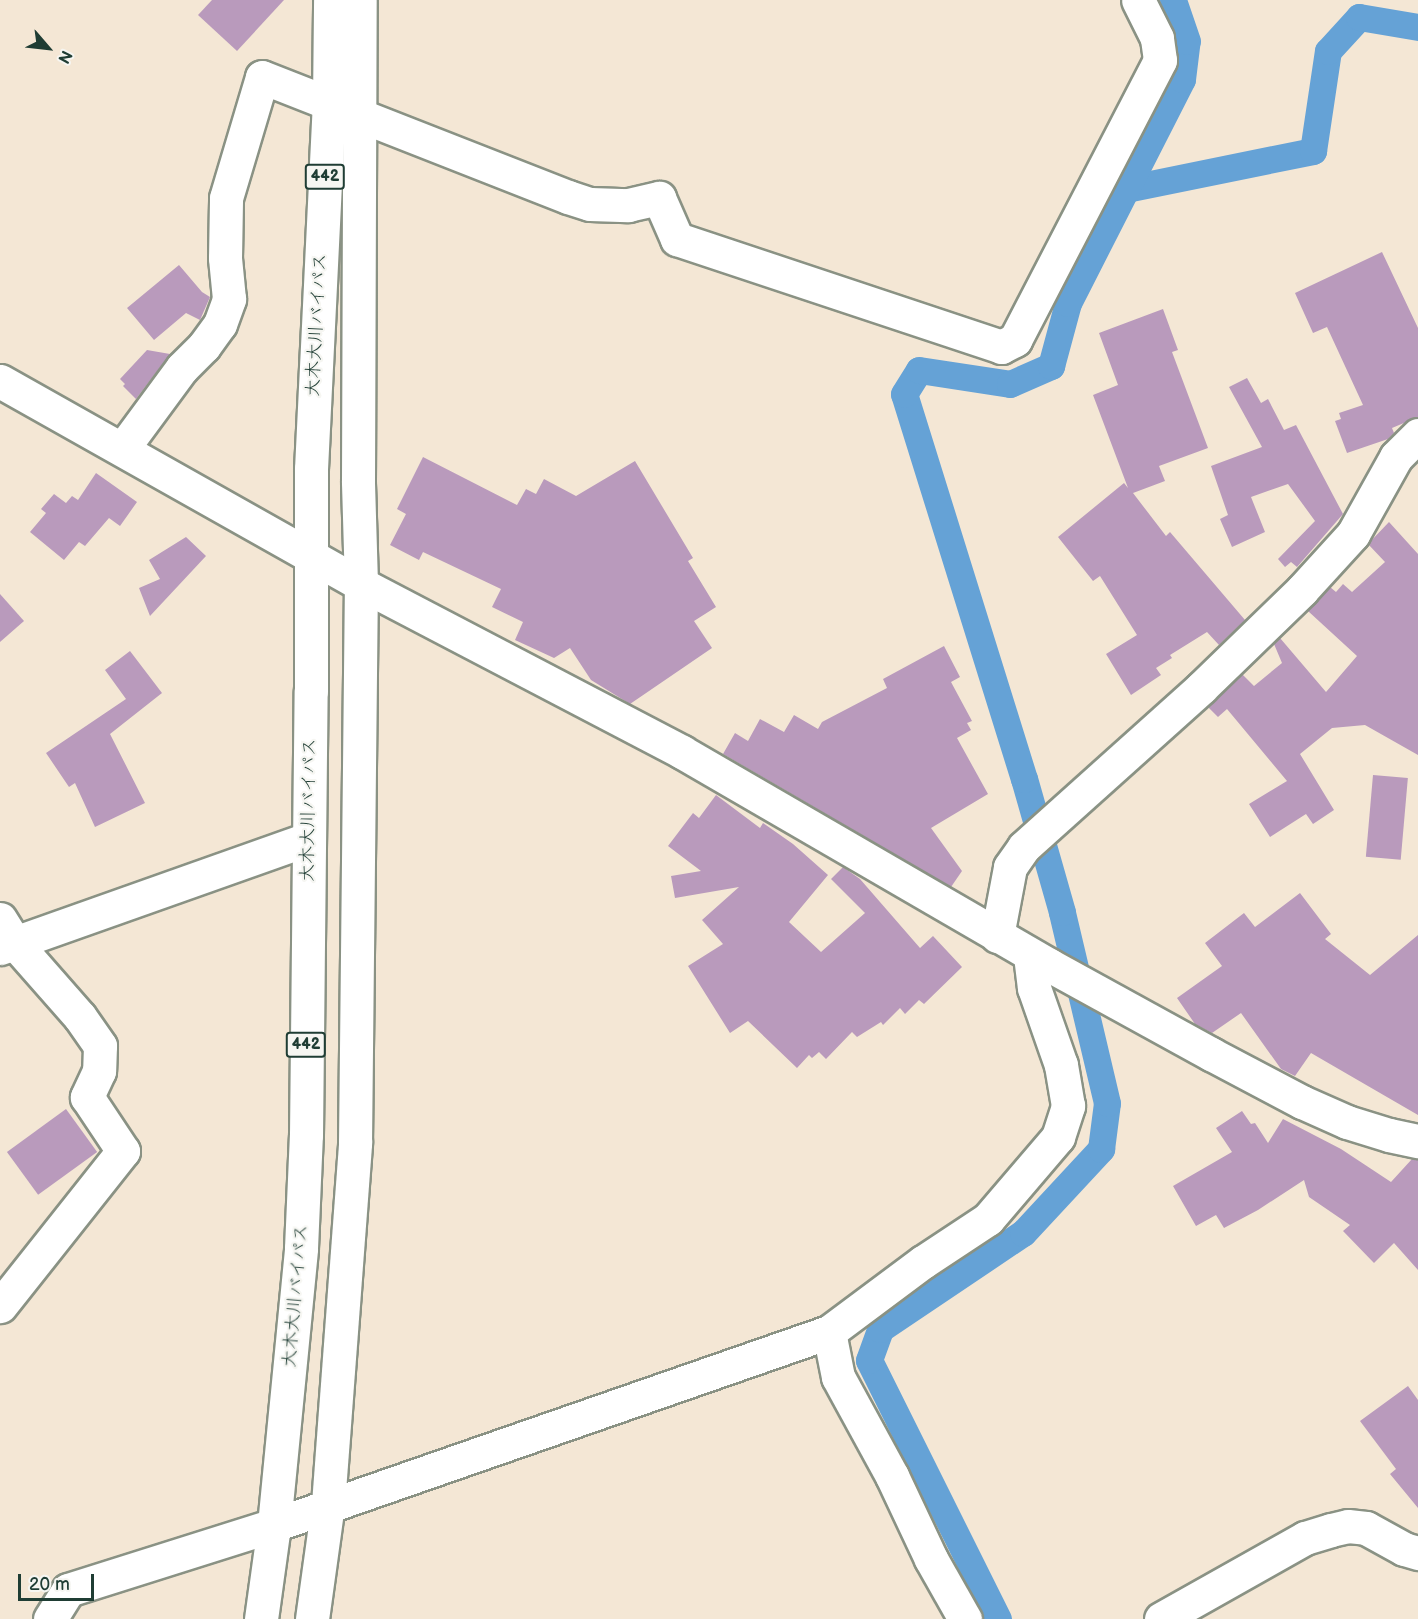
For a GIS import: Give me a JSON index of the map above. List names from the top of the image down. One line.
{"streets":{"main road":["442","大木大川バイパス"]},"scale_bar":"20 m","north":"bottom right"}
